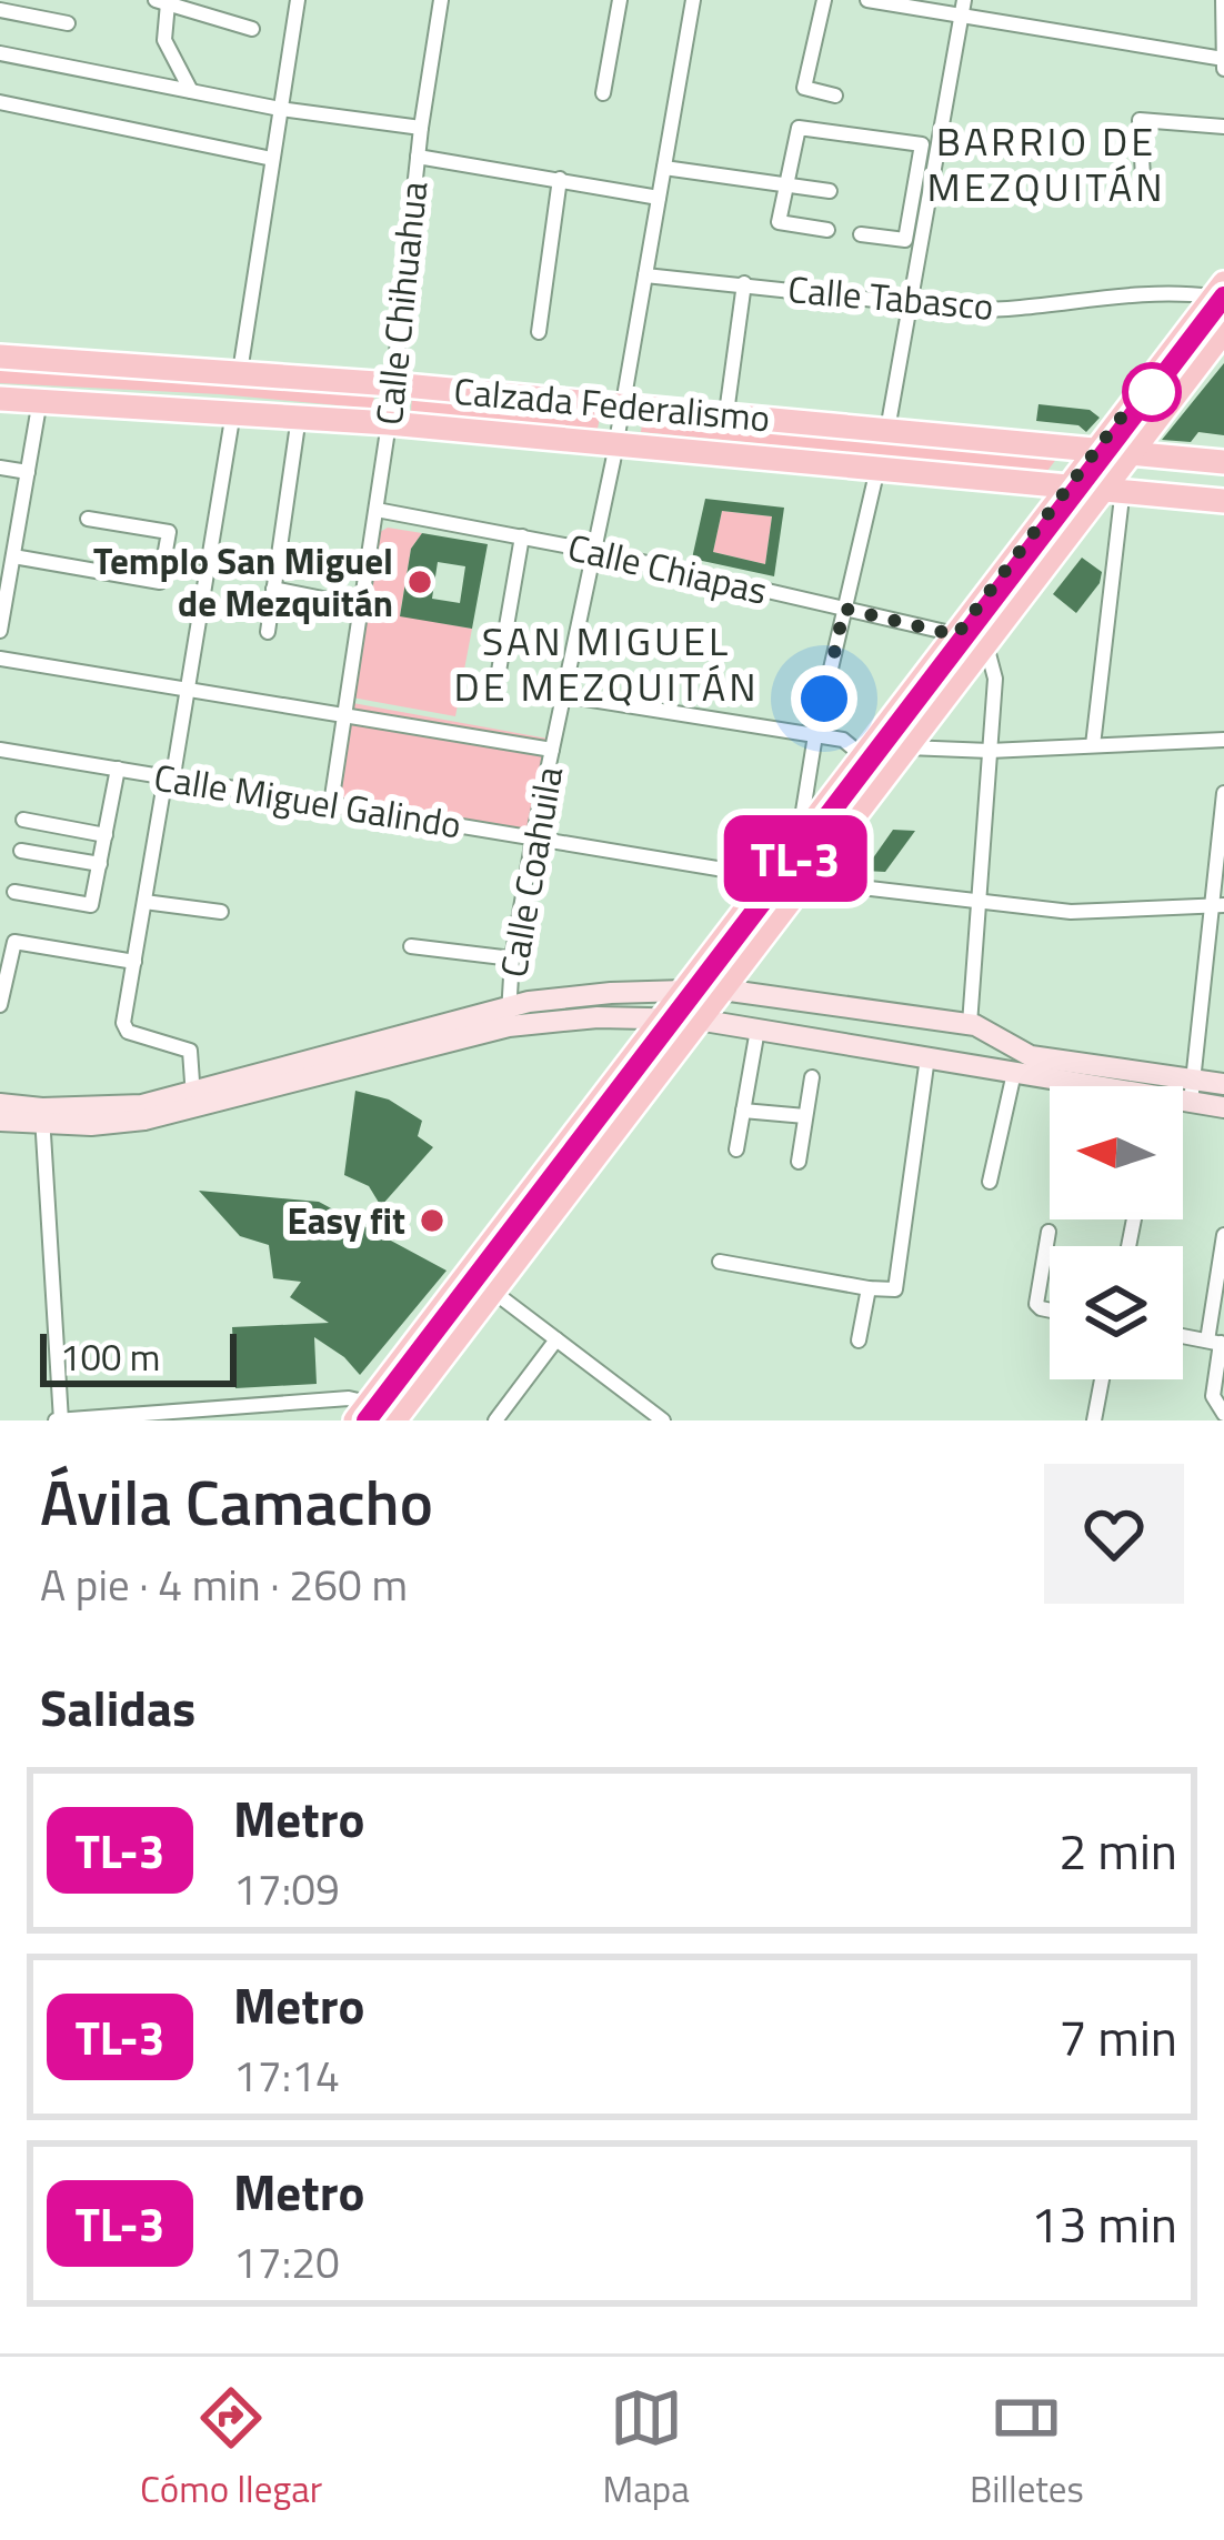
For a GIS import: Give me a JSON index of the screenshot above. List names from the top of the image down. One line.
{"streets":{"main road":["Calzada Federalismo"],"street":["Calle Tabasco","Calle Chihuahua","Calle Chiapas","Calle Miguel Galindo","Calle Coahuila"]},"crossings":[["Calle Tabasco","Calle Coahuila"],["Calle Chihuahua","Calzada Federalismo"],["Calle Chihuahua","Calle Chiapas"],["Calle Chihuahua","Calle Miguel Galindo"],["Calzada Federalismo","Calle Coahuila"],["Calle Chiapas","Calle Coahuila"],["Calle Miguel Galindo","Calle Coahuila"]],"districts":["BARRIO DE MEZQUITÁN","SAN MIGUEL DE MEZQUITÁN"],"places":["Templo San Miguel de Mezquitán","Easy fit"],"lines":["metro line TL-3"],"scale_bar":"100 m","north":"left","page":{"on_map":"TL-3","scale":"100 m","heading":[["Ávila Camacho","A pie · 4 min · 260 m"],"Salidas"],"list":[{"mark":"TL-3","name":"Metro","note":"17:09","value":"2 min"},{"mark":"TL-3","name":"Metro","note":"17:14","value":"7 min"},{"mark":"TL-3","name":"Metro","note":"17:20","value":"13 min"}],"tabs":["Cómo llegar","Mapa","Billetes"]}}
